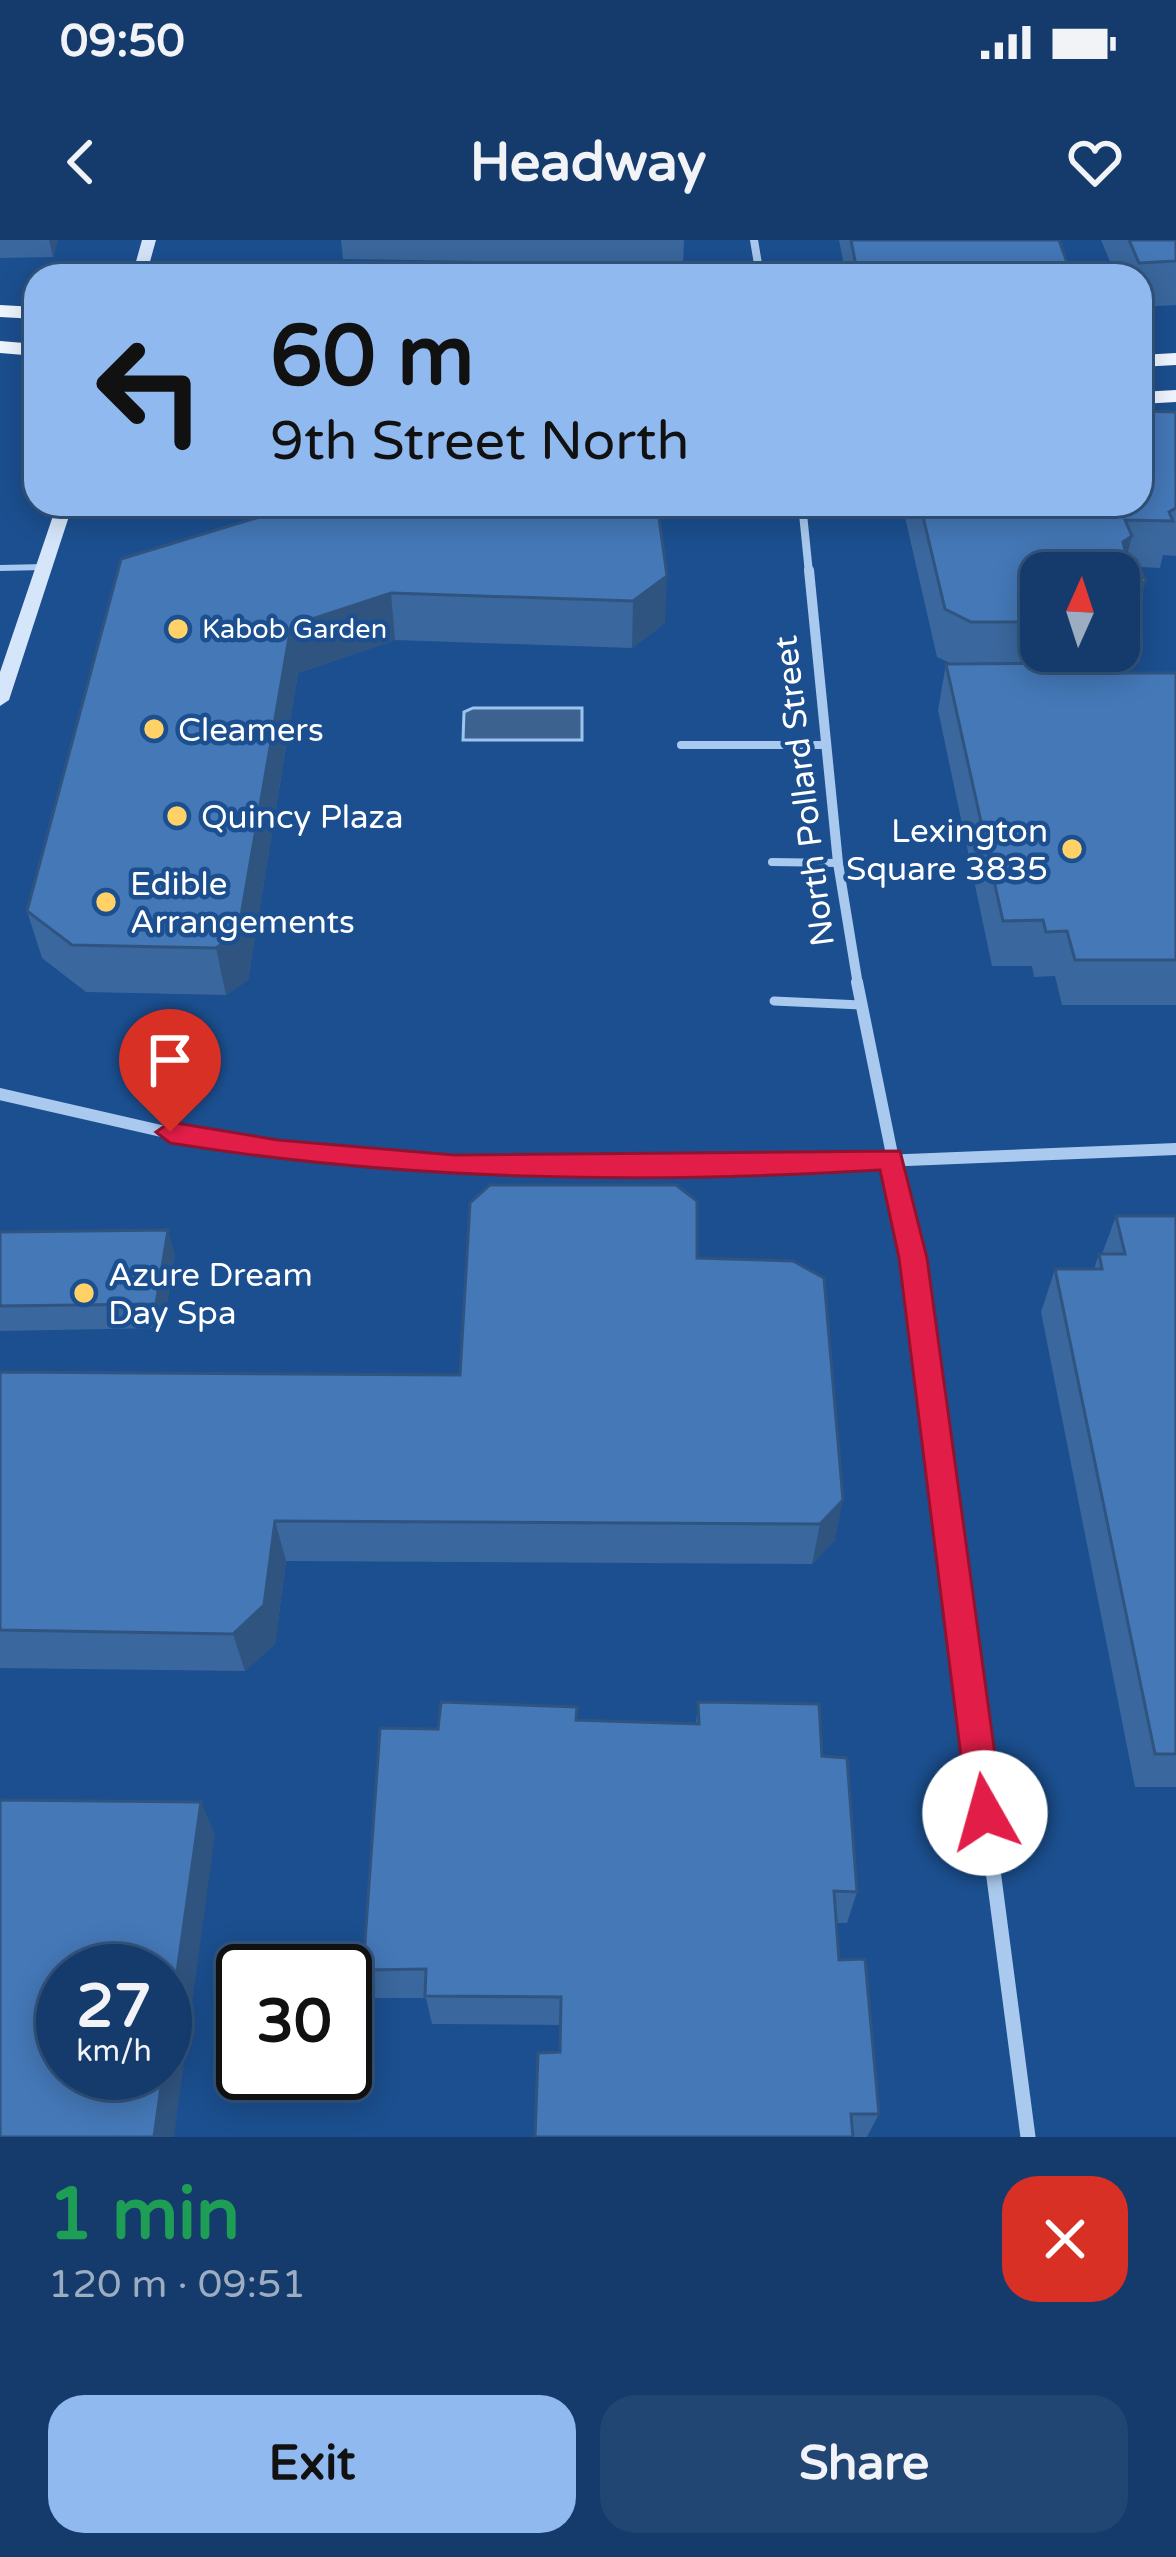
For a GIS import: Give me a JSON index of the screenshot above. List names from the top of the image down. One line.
{"streets":{"street":["North Pollard Street"]},"places":["Kabob Garden","Cleamers","Quincy Plaza","Lexington Square 3835","Edible Arrangements","Azure Dream Day Spa"],"north":"top","page":{"status":"09:50","header":"Headway","turn":["60 m","9th Street North"],"speed":"27 km/h","limit":"30","heading":["1 min","120 m · 09:51"],"buttons":["Exit","Share"]}}
